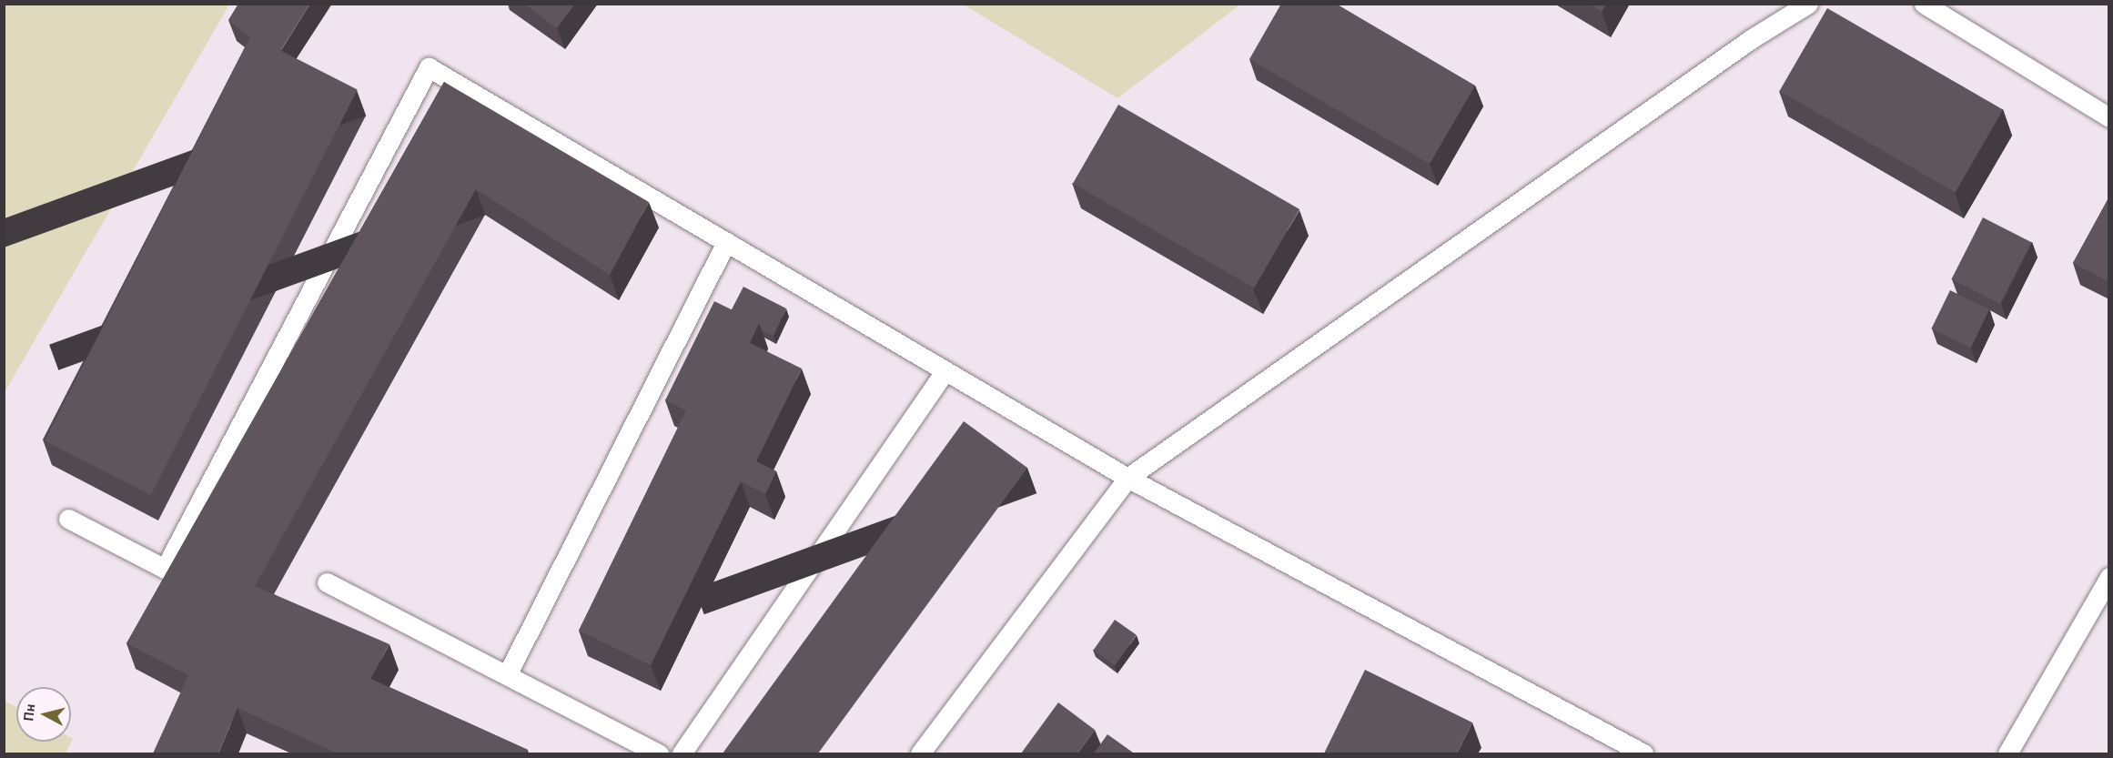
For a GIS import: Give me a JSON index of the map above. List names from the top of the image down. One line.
{"north":"left"}
